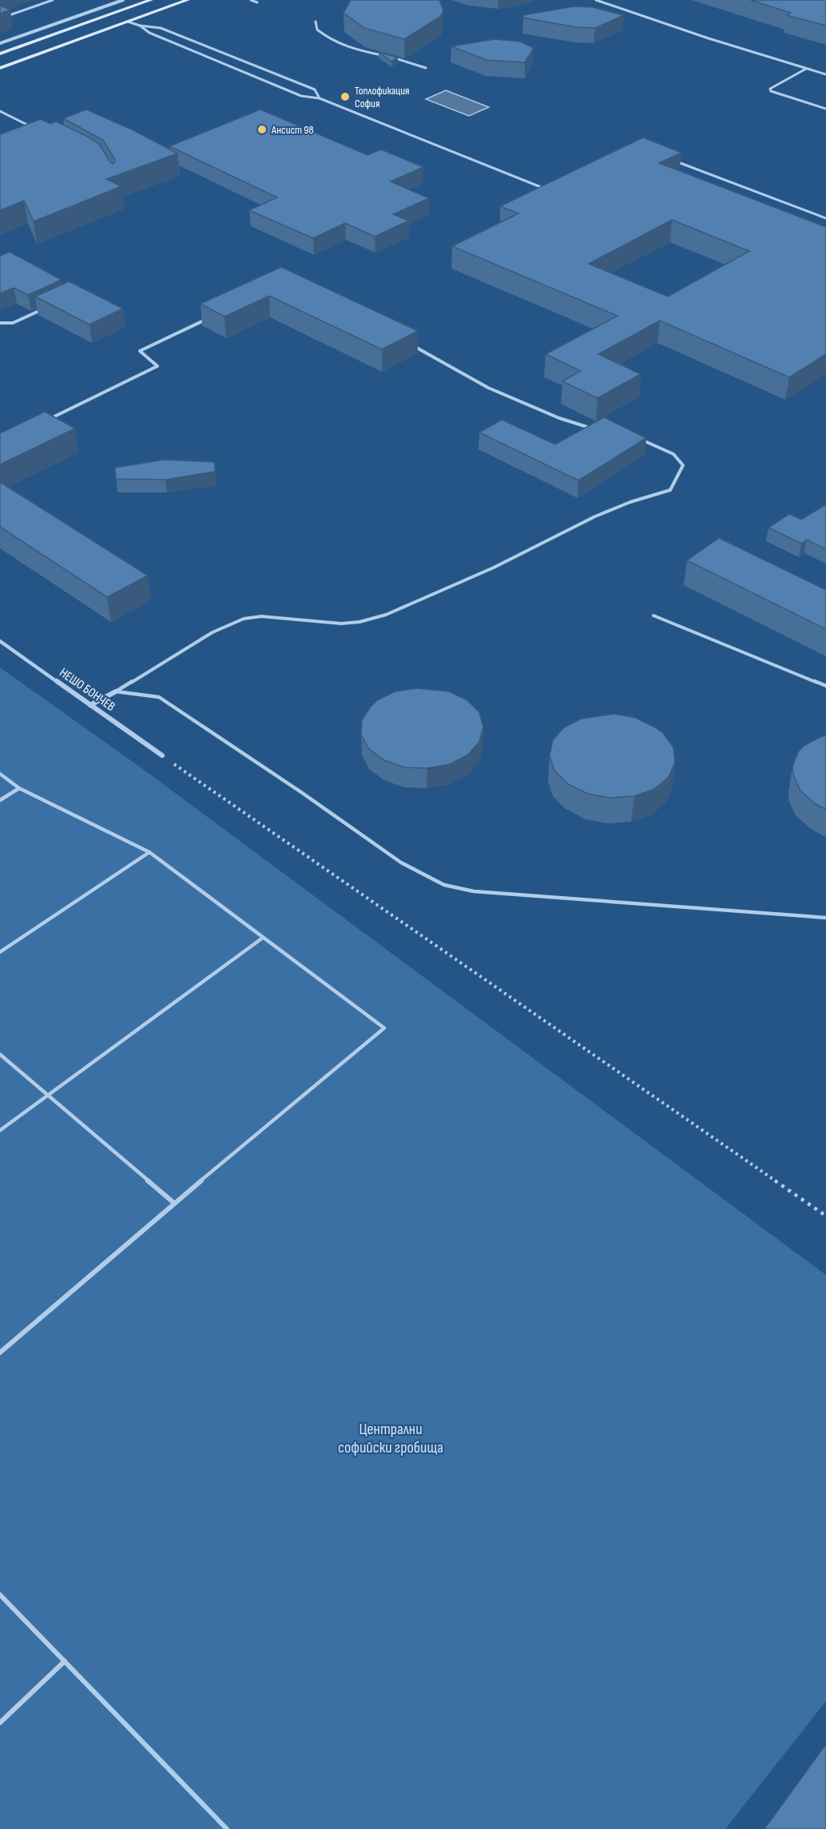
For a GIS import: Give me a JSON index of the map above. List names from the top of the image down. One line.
{"streets":{"street":["НЕШО БОНЧЕВ"]},"parks":["Централни софийски гробища"],"places":["Топлофикация София","Ансист 98"]}
